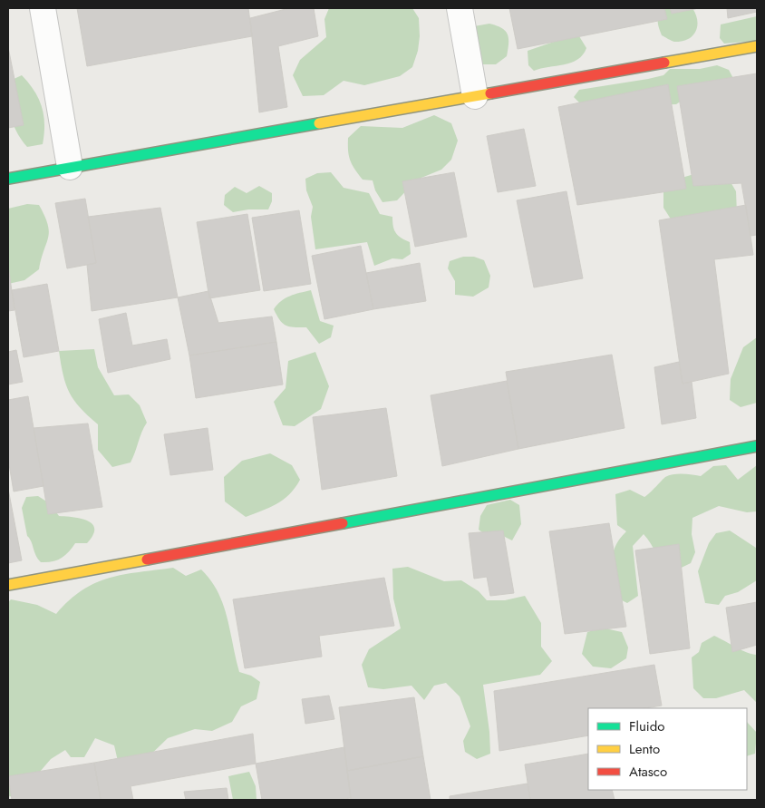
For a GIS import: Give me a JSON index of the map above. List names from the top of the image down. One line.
{"legend":["Fluido","Lento","Atasco"]}
